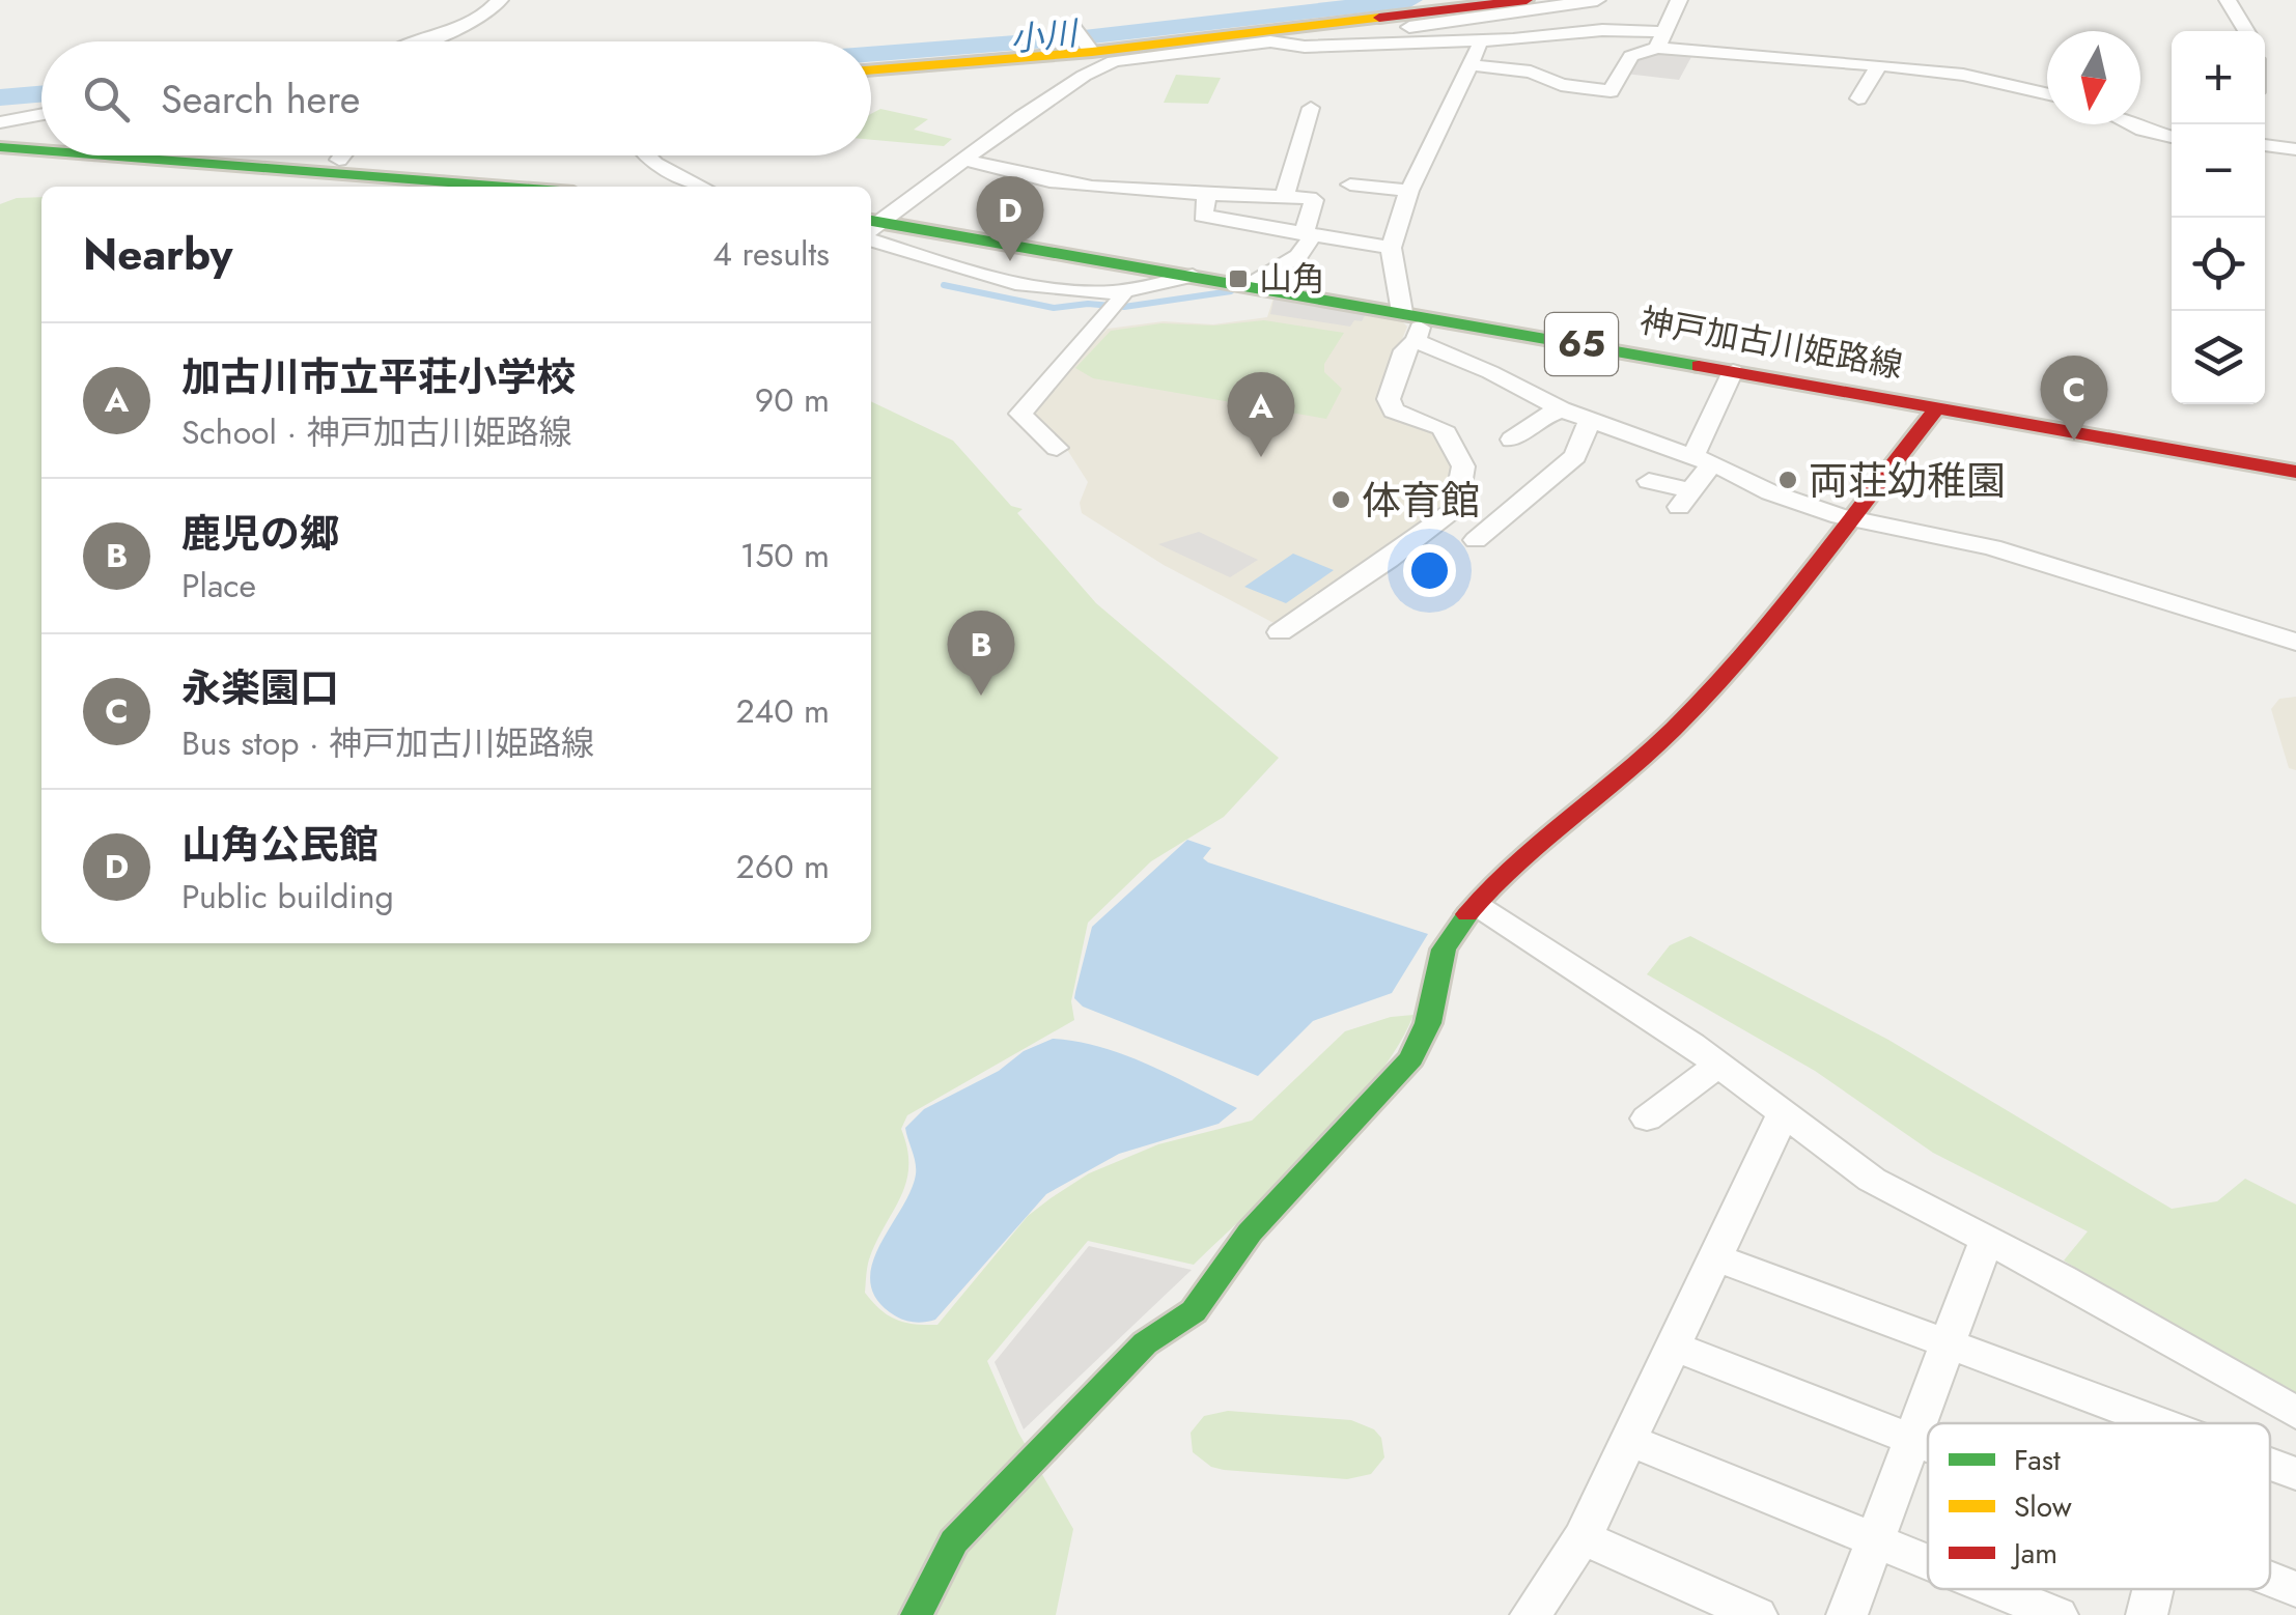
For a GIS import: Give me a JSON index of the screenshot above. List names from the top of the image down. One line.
{"streets":{"street":["神戸加古川姫路線","65"]},"water":["小川"],"places":{"transit":["山角"],"other":["両荘幼稚園","体育館"]},"legend":["Fast","Slow","Jam"],"north":"bottom","page":{"map_buttons":["+","−"],"search":"Search here","pins":["D","C","A","B"],"heading":["Nearby","4 results"],"list":[{"mark":"A","name":"加古川市立平荘小学校","note":"School · 神戸加古川姫路線","value":"90 m"},{"mark":"B","name":"鹿児の郷","note":"Place","value":"150 m"},{"mark":"C","name":"永楽園口","note":"Bus stop · 神戸加古川姫路線","value":"240 m"},{"mark":"D","name":"山角公民館","note":"Public building","value":"260 m"}]}}
